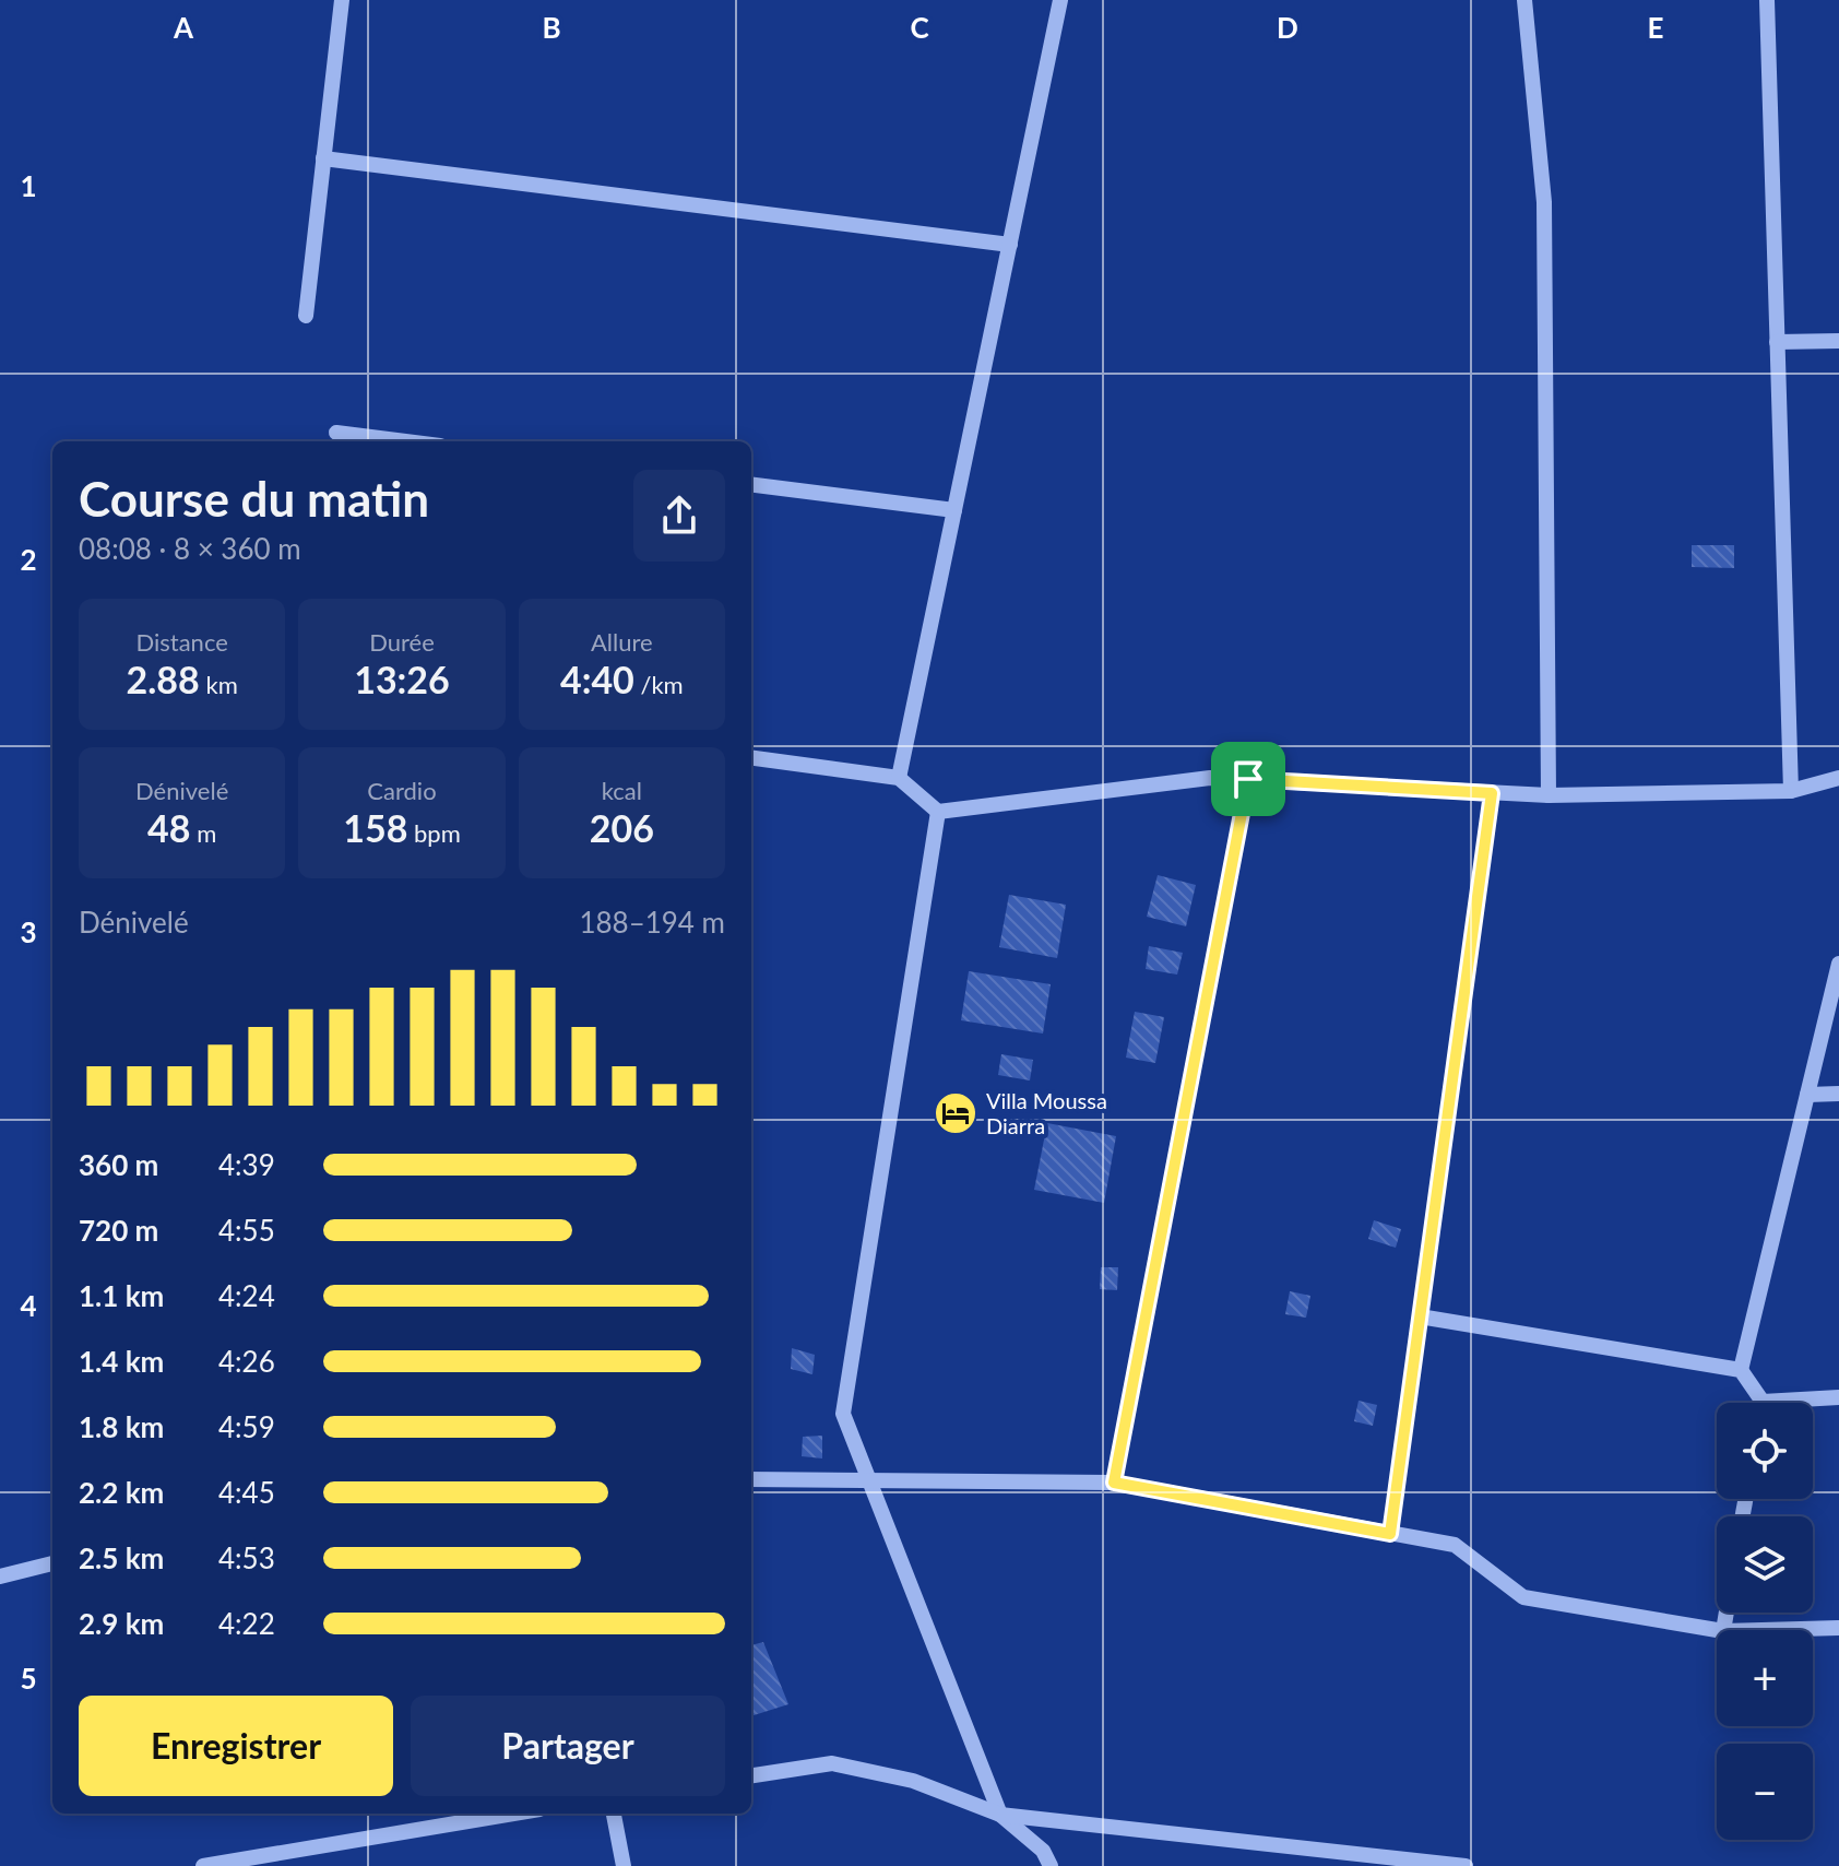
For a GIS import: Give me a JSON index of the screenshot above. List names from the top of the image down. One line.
{"places":{"hotel":["Villa Moussa Diarra"]},"page":{"heading":["Course du matin","08:08 · 8 × 360 m"],"stats":[["Distance","2.88 km"],["Durée","13:26"],["Allure","4:40 /km"],["Dénivelé","48 m"],["Cardio","158 bpm"],["kcal","206"]],"chart":["Dénivelé","188–194 m"],"list":[{"name":"360 m","note":"4:39"},{"name":"720 m","note":"4:55"},{"name":"1.1 km","note":"4:24"},{"name":"1.4 km","note":"4:26"},{"name":"1.8 km","note":"4:59"},{"name":"2.2 km","note":"4:45"},{"name":"2.5 km","note":"4:53"},{"name":"2.9 km","note":"4:22"}],"map_buttons":["+","−"],"buttons":["Enregistrer","Partager"]},"grid":{"columns":["A","B","C","D","E"],"rows":["1","2","3","4","5"]}}
